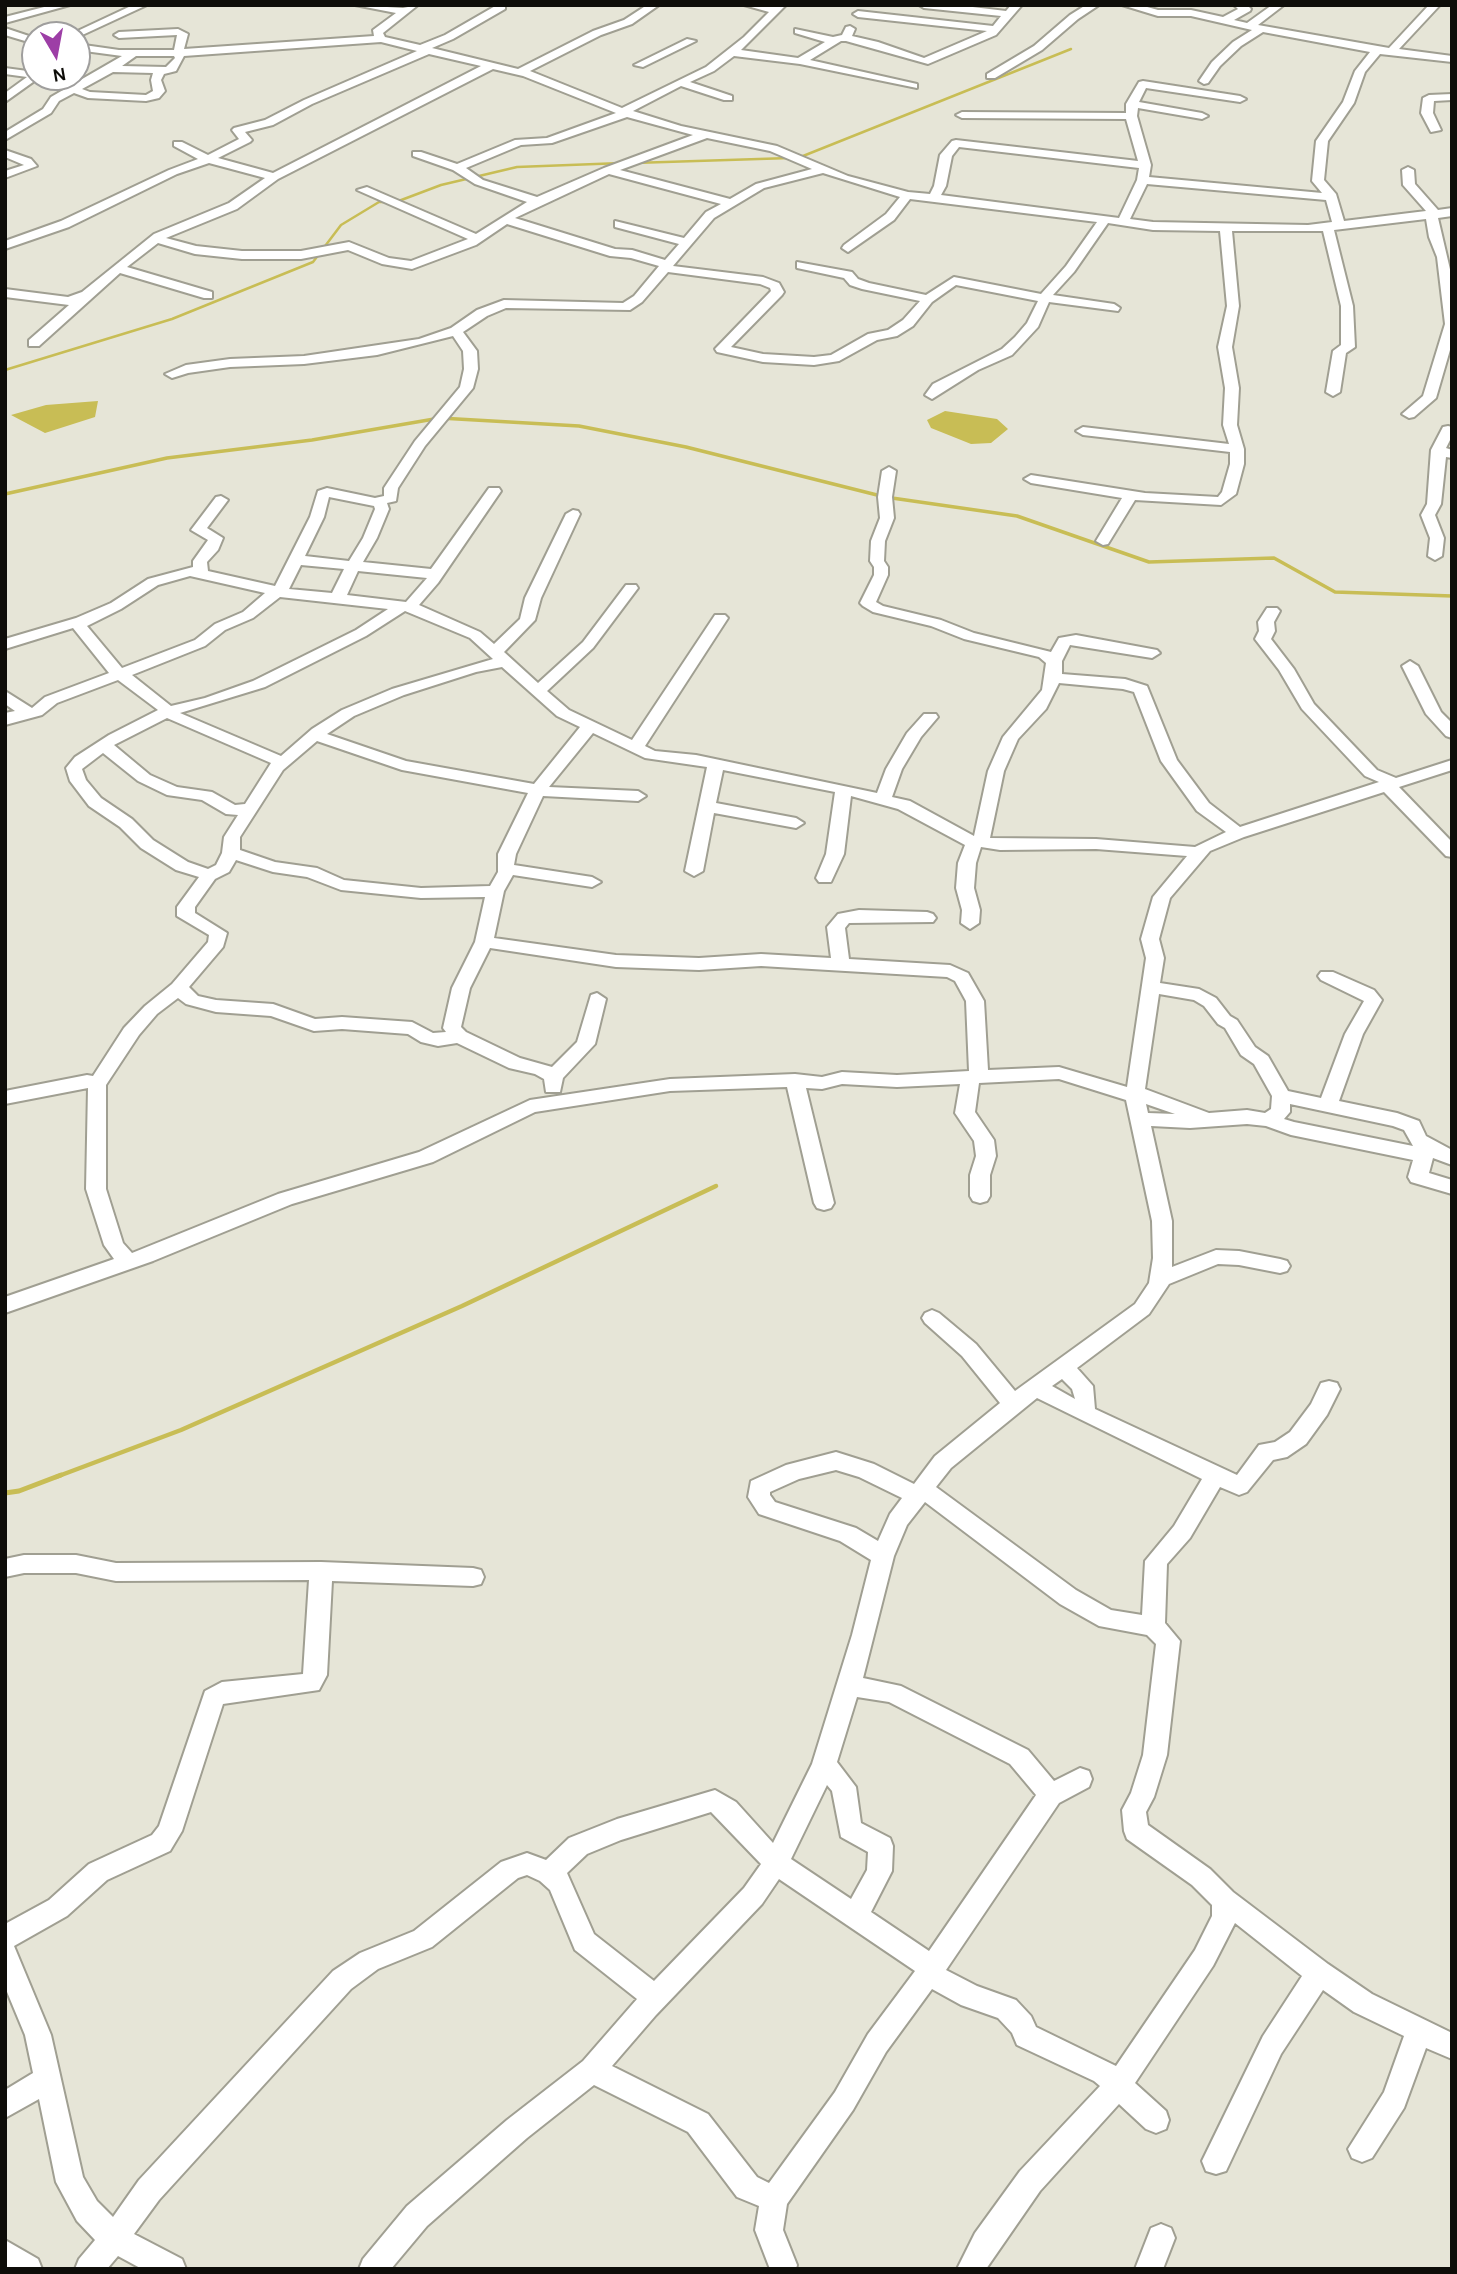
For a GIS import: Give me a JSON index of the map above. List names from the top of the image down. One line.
{"north":"bottom"}
